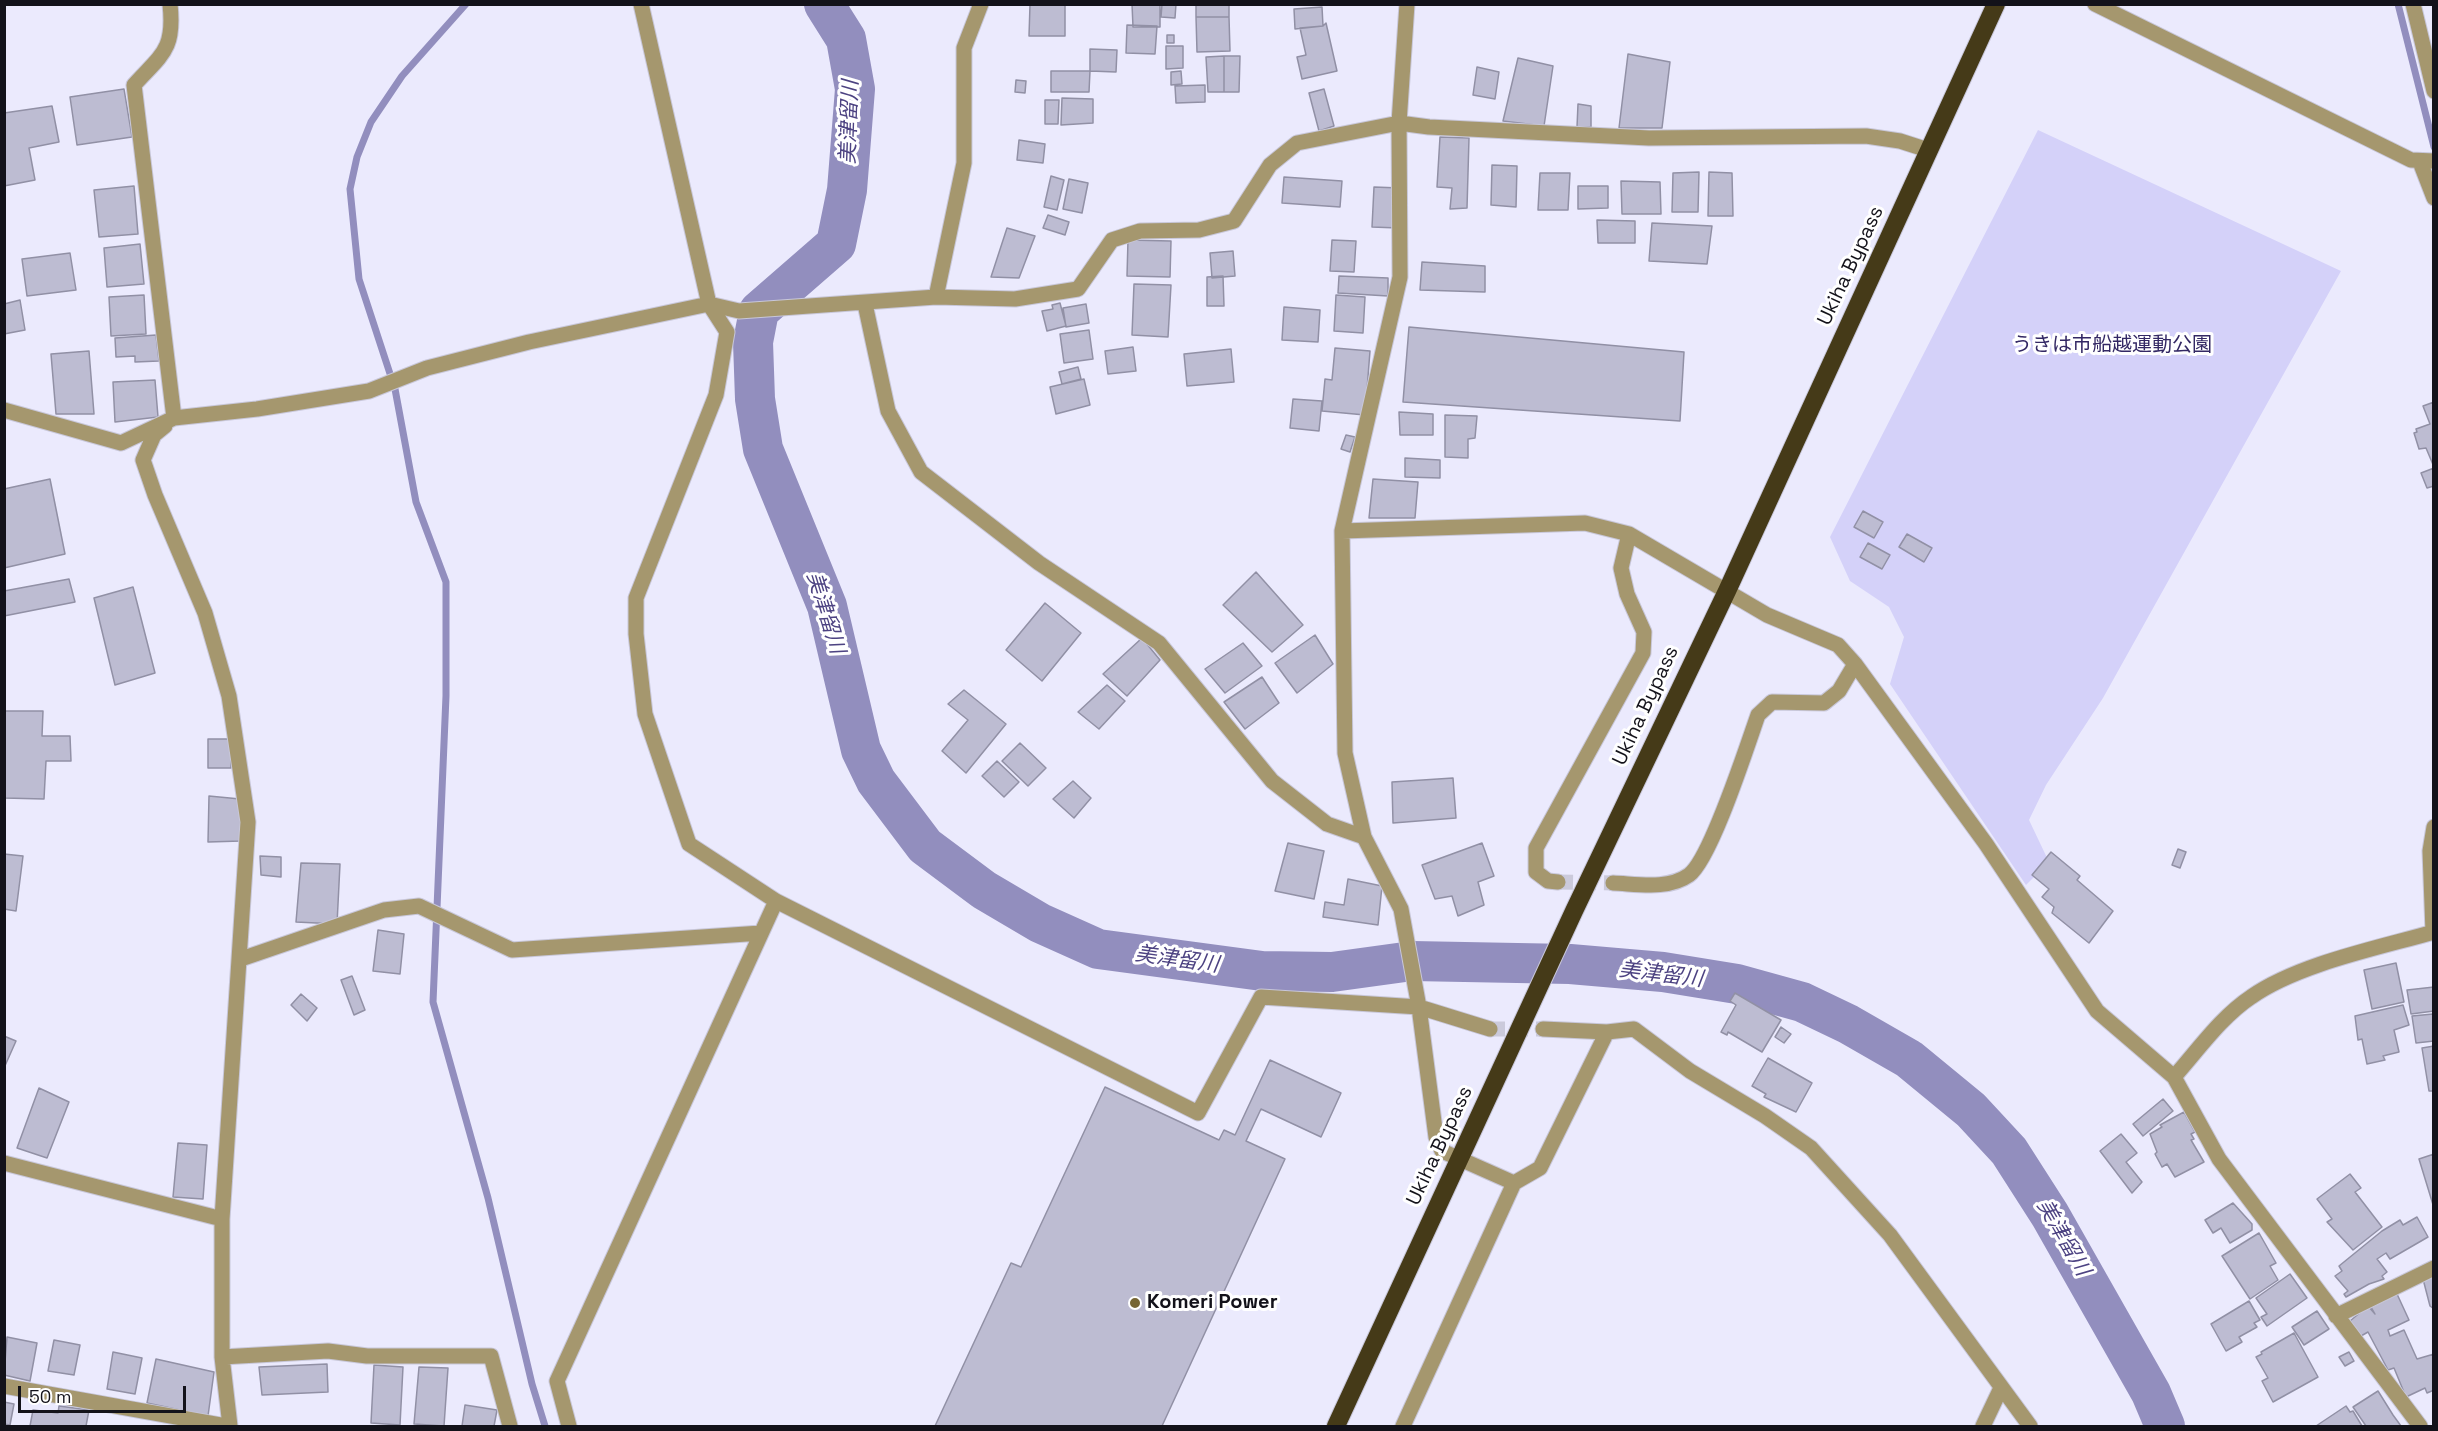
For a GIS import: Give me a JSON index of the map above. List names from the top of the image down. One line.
{"streets":{"highway":["Ukiha Bypass"]},"water":["美津留川"],"parks":["うきは市船越運動公園"],"places":["Komeri Power"],"scale_bar":"50 m"}
